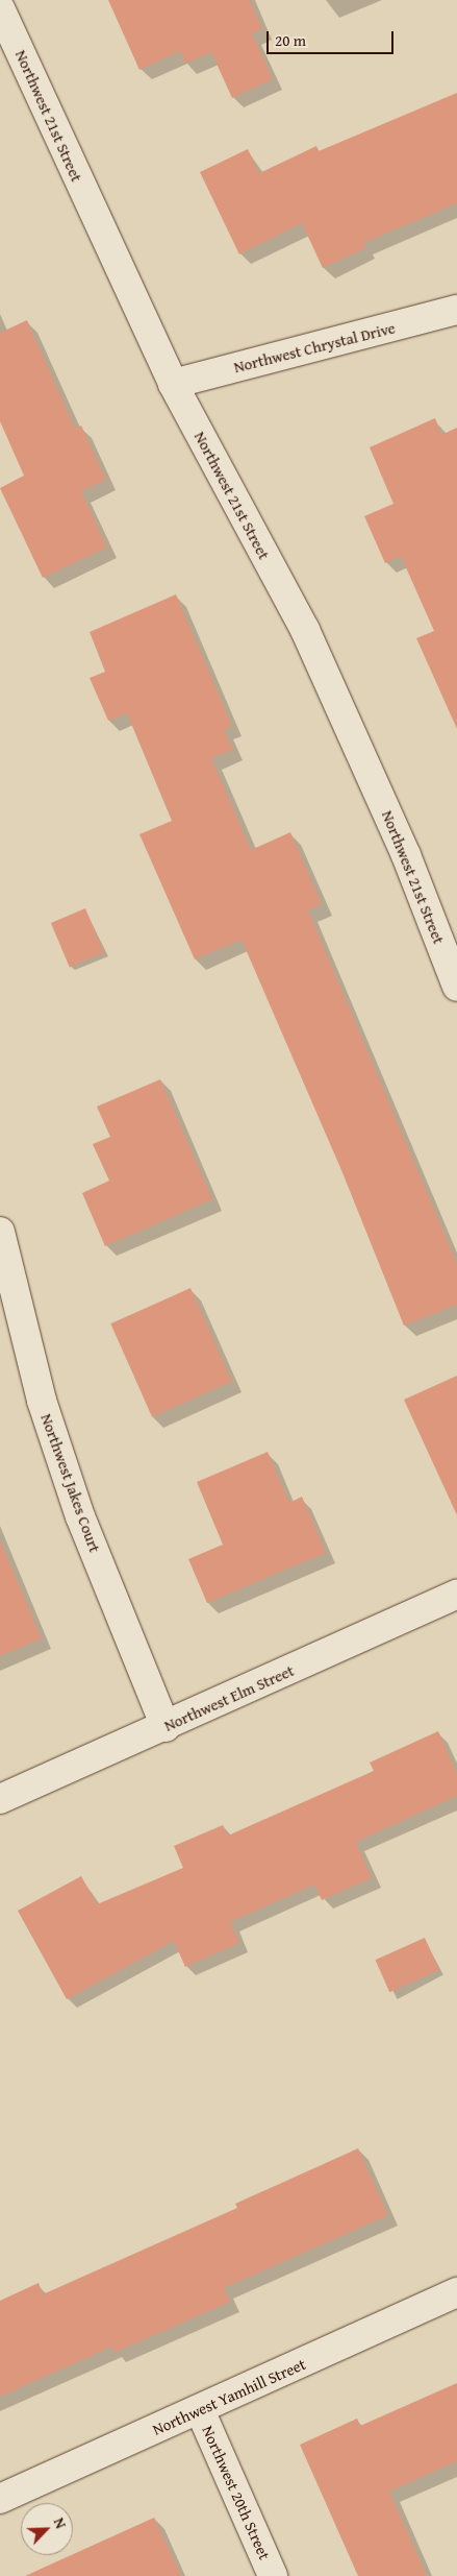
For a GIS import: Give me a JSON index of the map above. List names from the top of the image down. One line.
{"streets":{"street":["Northwest 21st Street","Northwest Chrystal Drive","Northwest Jakes Court","Northwest Elm Street","Northwest Yamhill Street","Northwest 20th Street"]},"crossings":[["Northwest 21st Street","Northwest Chrystal Drive"],["Northwest Jakes Court","Northwest Elm Street"],["Northwest Yamhill Street","Northwest 20th Street"]],"scale_bar":"20 m","north":"top right"}
